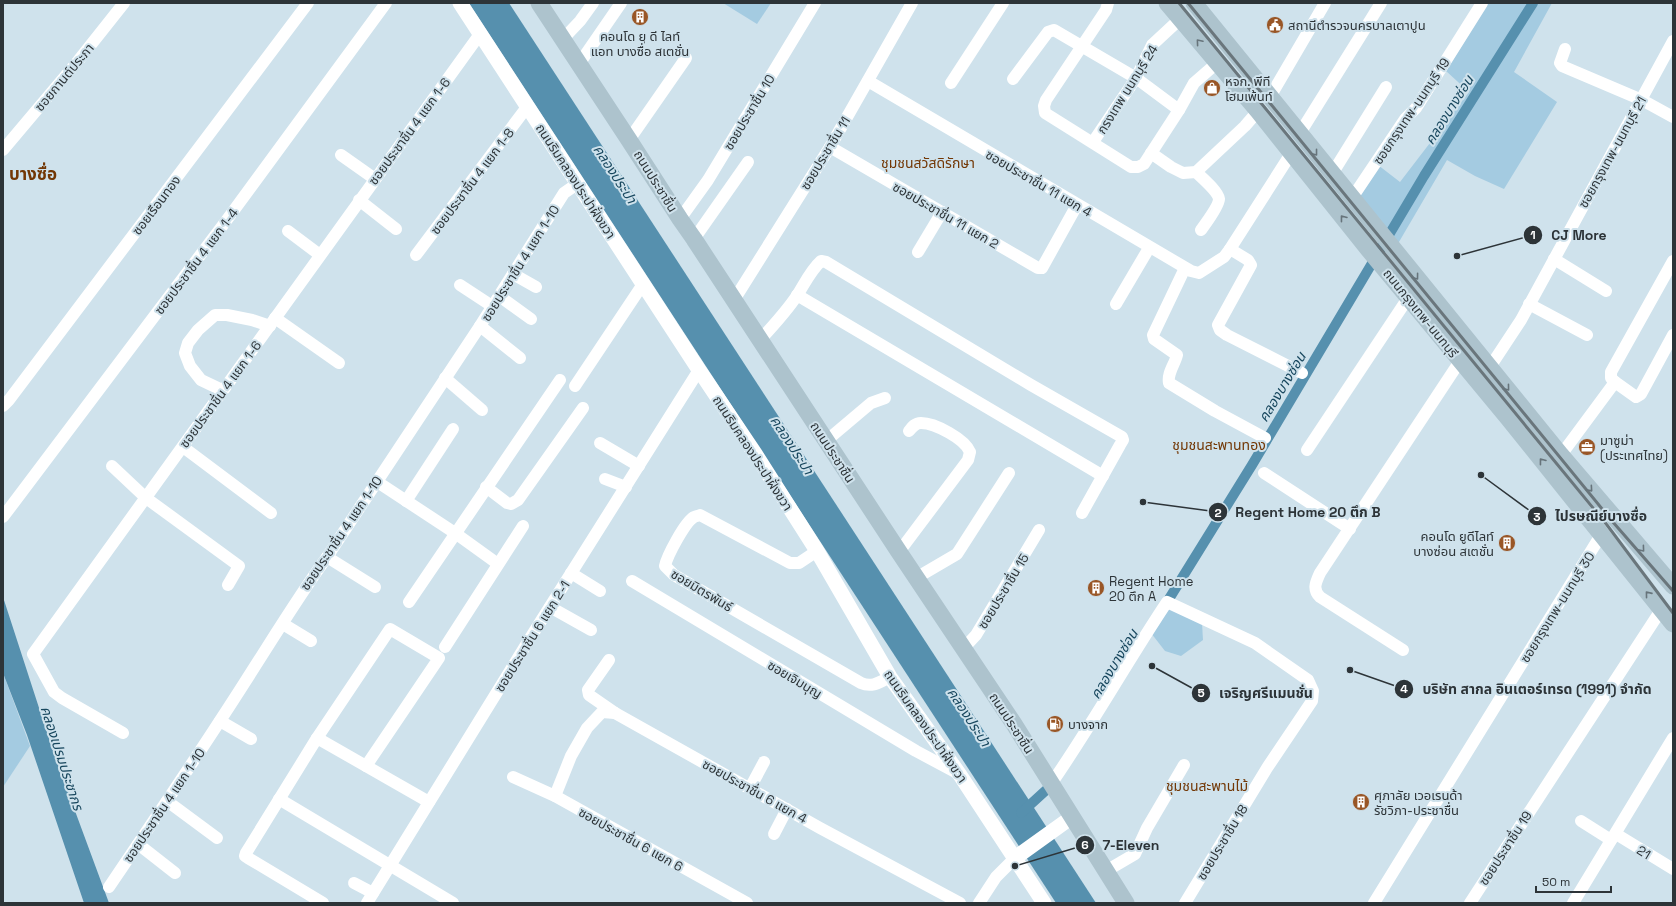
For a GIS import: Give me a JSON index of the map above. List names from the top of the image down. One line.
{"streets":{"main road":["ถนนประชาชื่น","ถนนกรุงเทพ-นนทบุรี"],"street":["ซอยกานต์ประภา","กรงเทพ นนทบุรี 24","ซอยกรุงเทพ-นนทบุรี 19","ซอยประชาชื่น 10","ซอยประชาชื่น 4 แยก 1-6","ซอยกรุงเทพ-นนทบุรี 21","ซอยประชาชื่น 11","ซอยประชาชื่น 4 แยก 1-8","ถนนริมคลองประปาฝั่งขวา","ซอยประชาชื่น 11 แยก 4","ซอยเรือนทอง","ซอยประชาชื่น 11 แยก 2","ซอยประชาชื่น 4 แยก 1-4","ซอยประชาชื่น 4 แยก 1-10","ซอยมิตรพันธ์","ซอยประชาชื่น 15","ซอยกรุงเทพ-นนทบุรี 30","ซอยประชาชื่น 6 แยก 2-1","ซอยเจิมบุญ","ซอยประชาชื่น 6 แยก 4","ซอยประชาชื่น 6 แยก 6","ซอยประชาชื่น 18","ซอยประชาชื่น 19","21"]},"crossings":[["กรงเทพ นนทบุรี 24","ถนนกรุงเทพ-นนทบุรี"],["ซอยกรุงเทพ-นนทบุรี 19","ถนนกรุงเทพ-นนทบุรี"],["ซอยประชาชื่น 10","ถนนประชาชื่น"],["ซอยประชาชื่น 4 แยก 1-6","ถนนริมคลองประปาฝั่งขวา"],["ซอยกรุงเทพ-นนทบุรี 21","ถนนกรุงเทพ-นนทบุรี"],["ซอยประชาชื่น 11","ถนนประชาชื่น"],["ซอยประชาชื่น 11","ซอยประชาชื่น 11 แยก 4"],["ซอยประชาชื่น 11","ซอยประชาชื่น 11 แยก 2"],["ซอยประชาชื่น 4 แยก 1-8","ถนนริมคลองประปาฝั่งขวา"],["ถนนริมคลองประปาฝั่งขวา","ซอยประชาชื่น 4 แยก 1-10"],["ถนนริมคลองประปาฝั่งขวา","ซอยมิตรพันธ์"],["ถนนริมคลองประปาฝั่งขวา","ซอยประชาชื่น 6 แยก 2-1"],["ถนนริมคลองประปาฝั่งขวา","ซอยเจิมบุญ"],["ถนนประชาชื่น","ซอยประชาชื่น 15"],["ถนนประชาชื่น","ซอยประชาชื่น 18"],["ซอยประชาชื่น 11 แยก 4","ซอยประชาชื่น 11 แยก 2"],["ถนนกรุงเทพ-นนทบุรี","ซอยกรุงเทพ-นนทบุรี 30"],["ถนนกรุงเทพ-นนทบุรี","ซอยประชาชื่น 19"]],"districts":["ชุมชนสวัสดิรักษา","บางซื่อ","ชุมชนสะพานทอง","ชุมชนสะพานไม้"],"water":["คลองบางซ่อน","คลองประปา","คลองเปรมประชากร"],"places":{"building":["คอนโด ยู ดี ไลท์ แอท บางซื่อ สเตชั่น","คอนโด ยูดีไลท์ บางซ่อน สเตชั่น","Regent Home 20 ตึก A","ศุภาลัย เวอเรนด้า รัชวิภา-ประชาชื่น"],"public building":["สถานีตำรวจนครบาลเตาปูน"],"shop":["หจก. พีที โฮมเพ้นท์"],"other":["CJ More","ไปรษณีย์บางซื่อ","Regent Home 20 ตึก B","เจริญศรีแมนชั่น","บริษัท สากล อินเตอร์เทรด (1991) จำกัด","7-Eleven"],"office":["มาซูม่า (ประเทศไทย)"],"fuel station":["บางจาก"]},"scale_bar":"50 m"}
